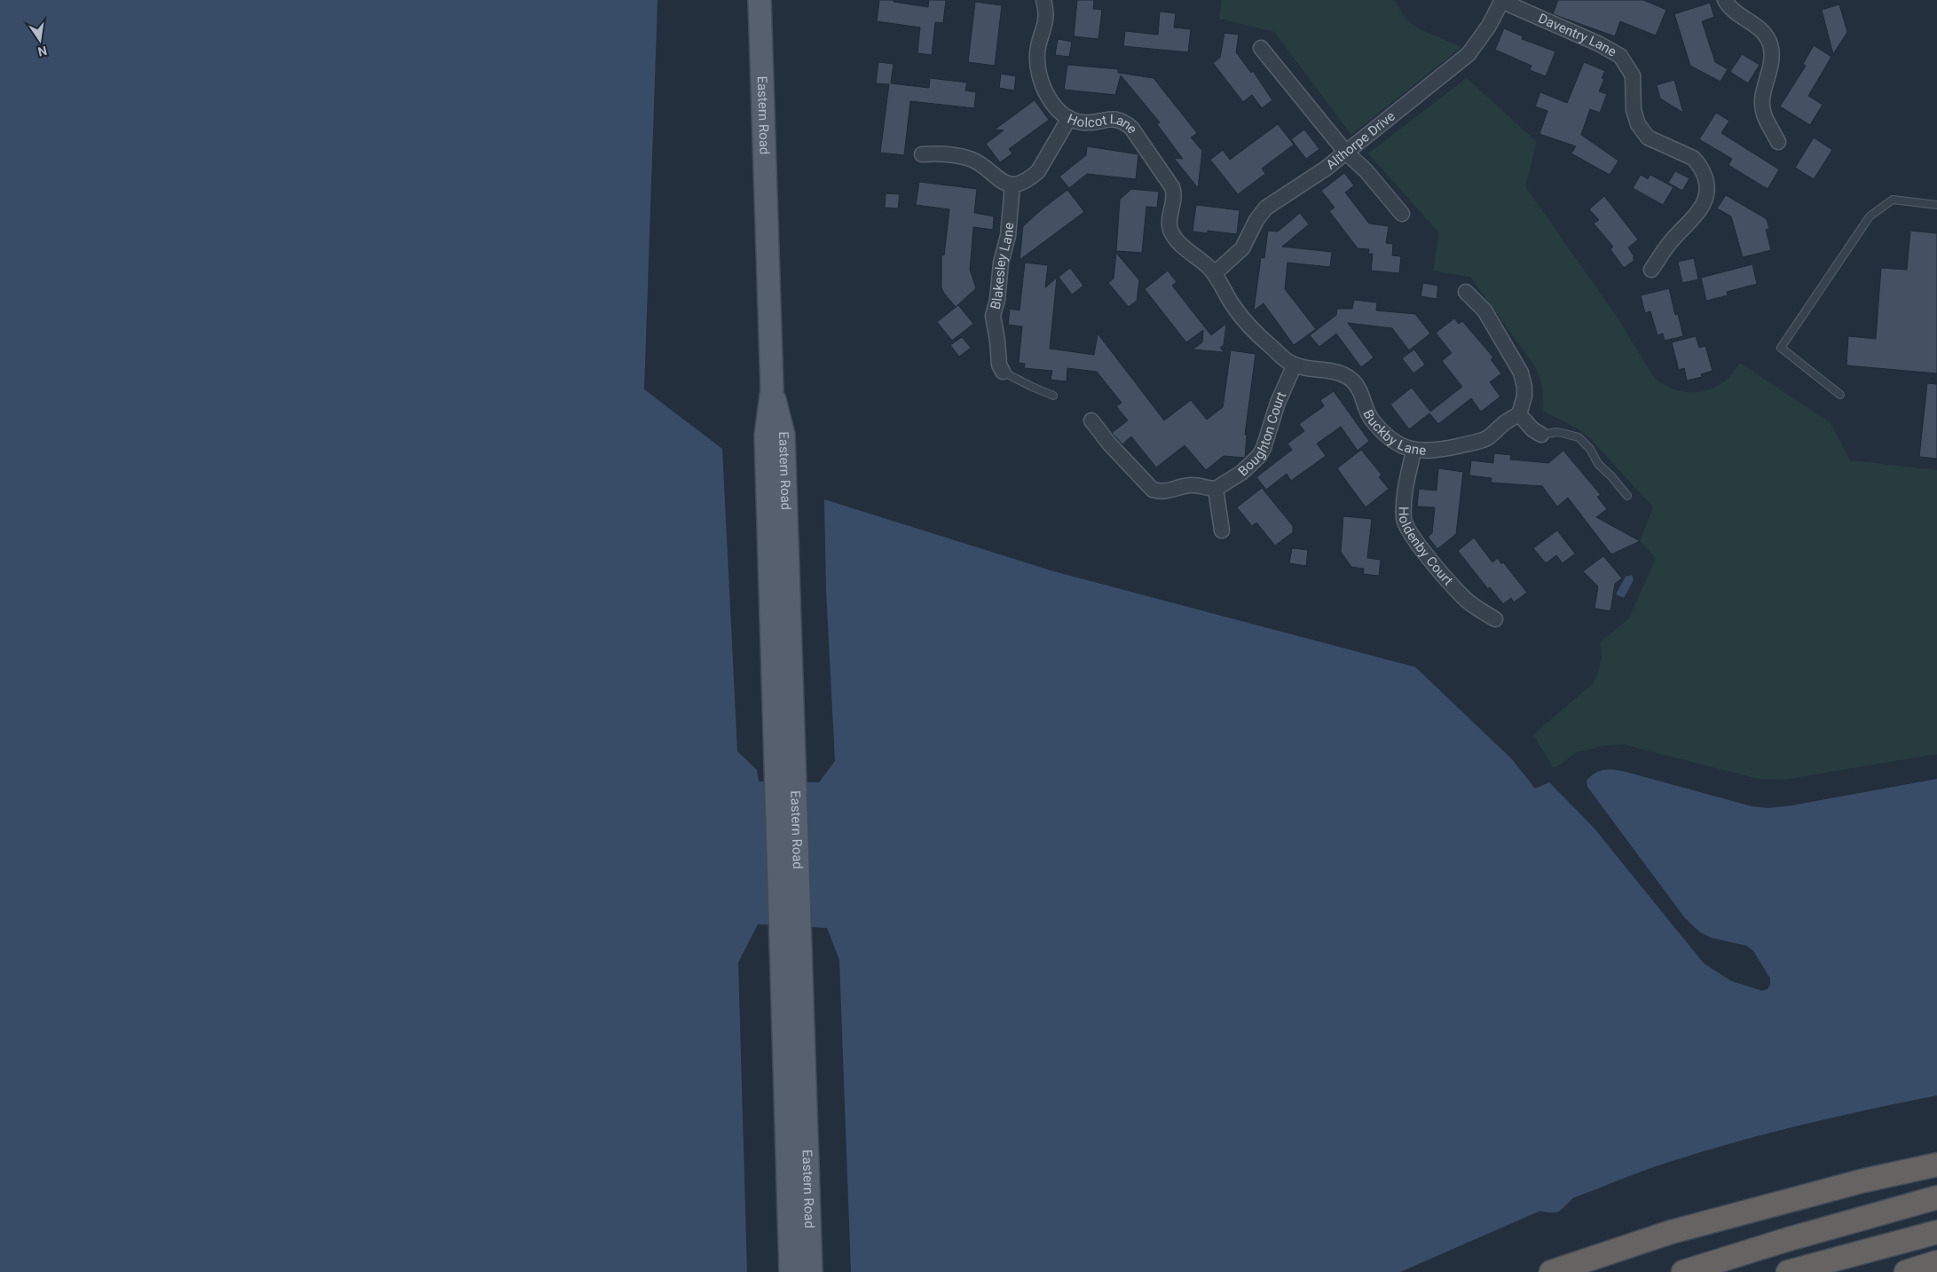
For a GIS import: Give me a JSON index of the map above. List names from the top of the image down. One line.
{"streets":{"main road":["Eastern Road"],"street":["Daventry Lane","Holcot Lane","Althorpe Drive","Blakesley Lane","Buckby Lane","Boughton Court","Holdenby Court"]},"crossings":[["Daventry Lane","Althorpe Drive"],["Holcot Lane","Buckby Lane"],["Althorpe Drive","Buckby Lane"],["Buckby Lane","Boughton Court"],["Buckby Lane","Holdenby Court"]],"north":"bottom"}
